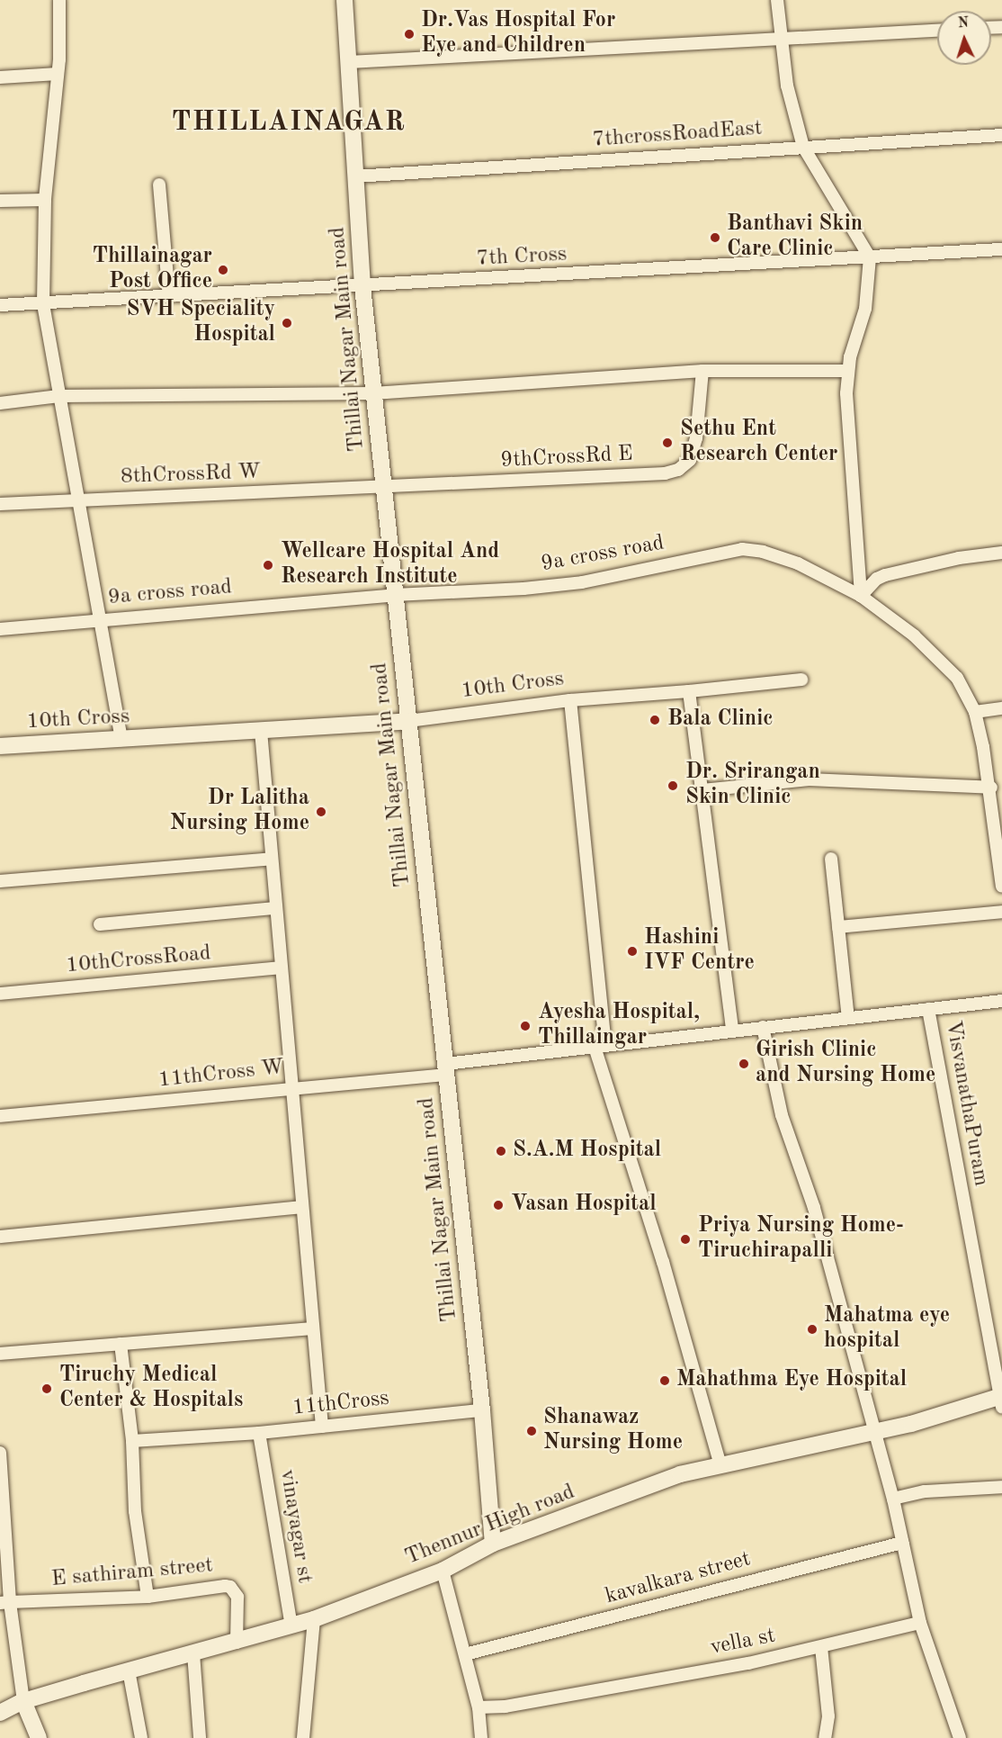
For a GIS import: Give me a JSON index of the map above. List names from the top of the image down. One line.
{"streets":{"street":["7thcrossRoadEast","7th Cross","Thillai Nagar Main road","9thCrossRd E","8thCrossRd W","9a cross road","10th Cross","10thCrossRoad","11thCross W","VisvanathaPuram","11thCross","Thennur High road","vinayagar st","E sathiram street","kavalkara street","vella st"]},"crossings":[["7thcrossRoadEast","Thillai Nagar Main road"],["7th Cross","Thillai Nagar Main road"],["Thillai Nagar Main road","9thCrossRd E"],["Thillai Nagar Main road","8thCrossRd W"],["Thillai Nagar Main road","9a cross road"],["Thillai Nagar Main road","10th Cross"],["Thillai Nagar Main road","11thCross W"],["Thillai Nagar Main road","11thCross"],["Thillai Nagar Main road","Thennur High road"],["9thCrossRd E","8thCrossRd W"],["11thCross W","VisvanathaPuram"],["VisvanathaPuram","Thennur High road"],["11thCross","vinayagar st"],["Thennur High road","vinayagar st"],["Thennur High road","E sathiram street"]],"districts":["THILLAINAGAR"],"places":["Dr.Vas Hospital For Eye and Children","Banthavi Skin Care Clinic","Thillainagar Post Office","SVH Speciality Hospital","Sethu Ent Research Center","Wellcare Hospital And Research Institute","Bala Clinic","Dr. Srirangan Skin Clinic","Dr Lalitha Nursing Home","Hashini IVF Centre","Ayesha Hospital, Thillaingar","Girish Clinic and Nursing Home","S.A.M Hospital","Vasan Hospital","Priya Nursing Home- Tiruchirapalli","Mahatma eye hospital","Mahathma Eye Hospital","Tiruchy Medical Center & Hospitals","Shanawaz Nursing Home"],"north":"top"}
